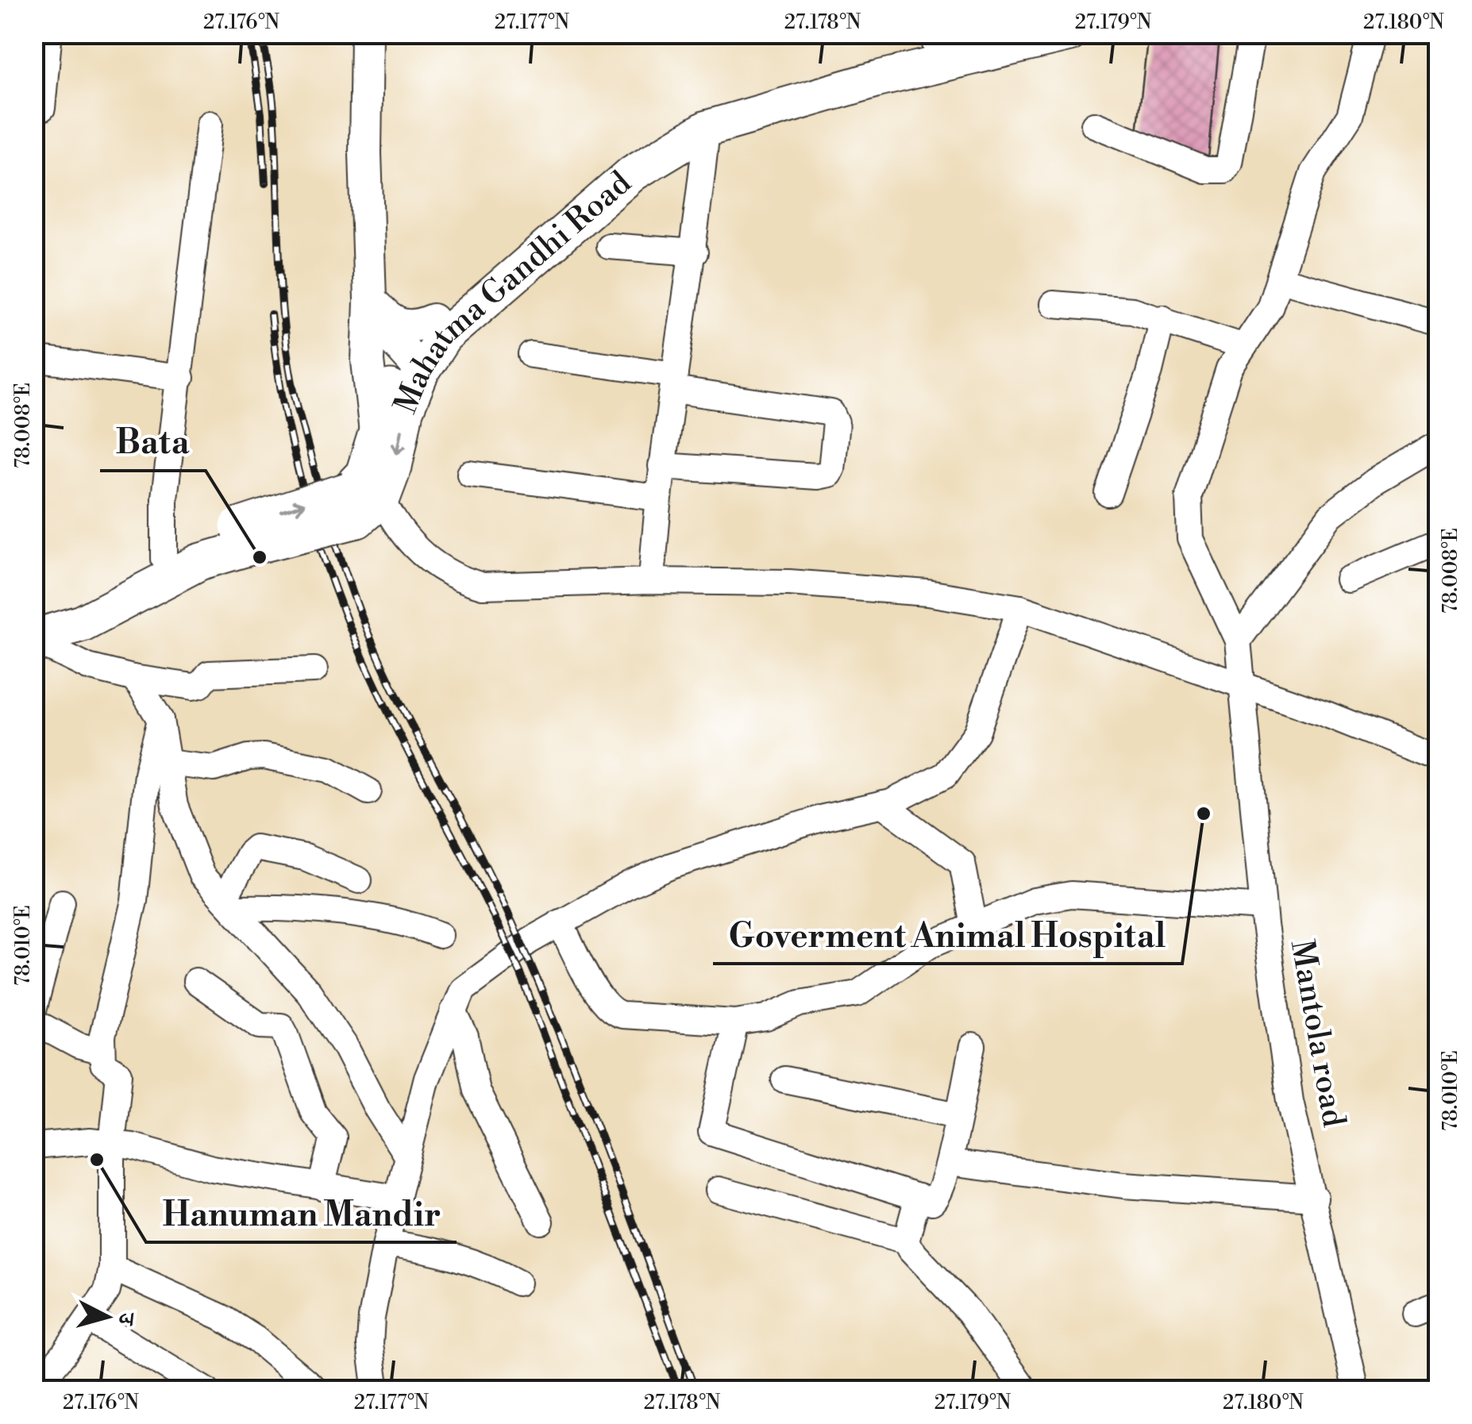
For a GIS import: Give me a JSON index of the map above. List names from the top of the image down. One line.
{"streets":{"highway":["Mahatma Gandhi Road"],"street":["Mantola road"]},"places":["Bata","Goverment Animal Hospital","Hanuman Mandir"],"north":"right","coordinates":["27.176°N","27.177°N","27.178°N","27.179°N","27.180°N","78.008°E","78.010°E"]}
